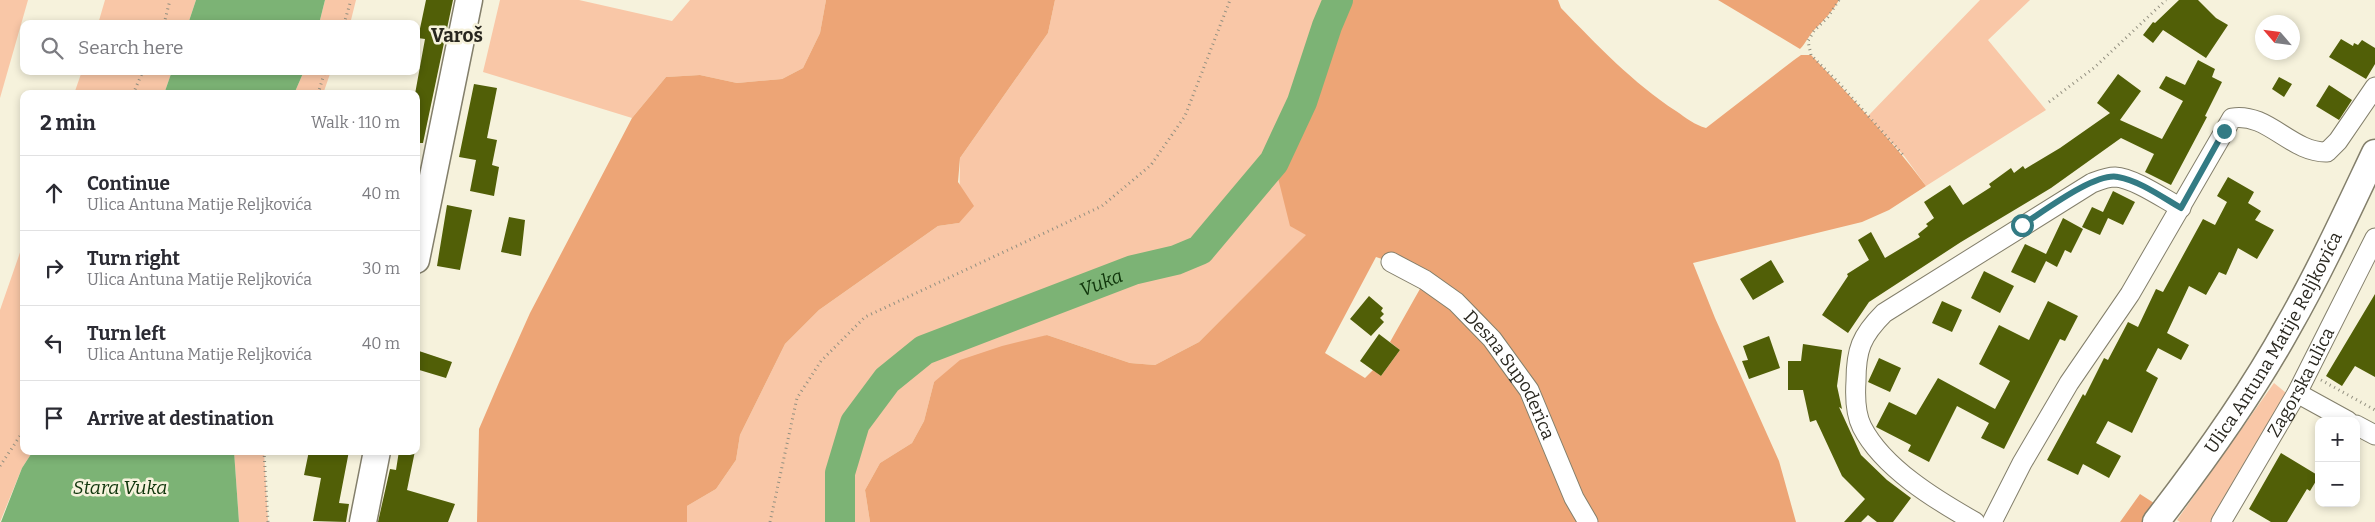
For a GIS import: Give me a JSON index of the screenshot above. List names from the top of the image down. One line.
{"streets":{"main road":["Ulica Antuna Matije Reljkovića"],"street":["Desna Supoderica","Zagorska ulica"]},"districts":["Varoš"],"water":["Vuka","Stara Vuka"],"north":"top left","page":{"search":"Search here","heading":["2 min","Walk · 110 m"],"list":[["Continue","Ulica Antuna Matije Reljkovića","40 m"],["Turn right","Ulica Antuna Matije Reljkovića","30 m"],["Turn left","Ulica Antuna Matije Reljkovića","40 m"],"Arrive at destination"],"map_buttons":["+","−"]}}
